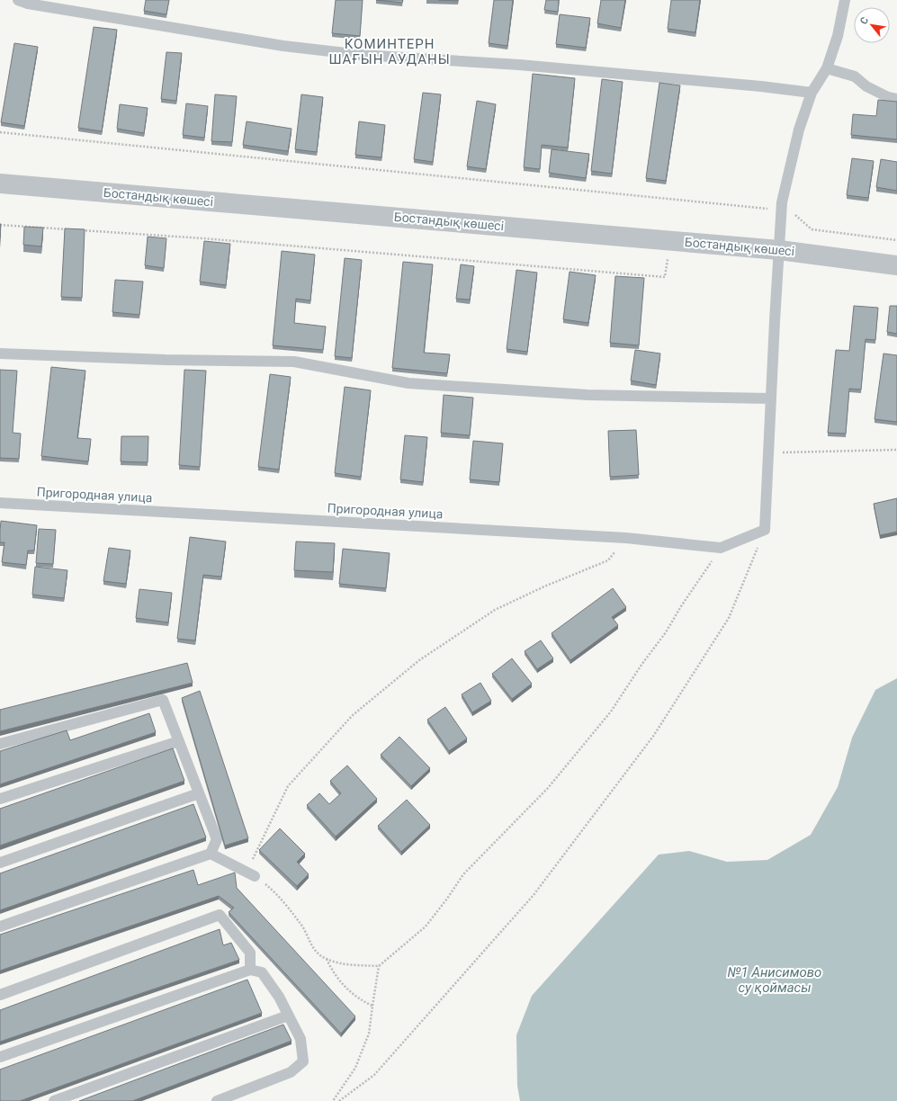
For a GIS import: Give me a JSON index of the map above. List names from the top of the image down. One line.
{"streets":{"street":["Бостандық көшесі"],"lane":["Пригородная улица"]},"districts":["КОМИНТЕРН ШАҒЫН АУДАНЫ"],"water":["№1 Анисимово су қоймасы"],"north":"top left"}
